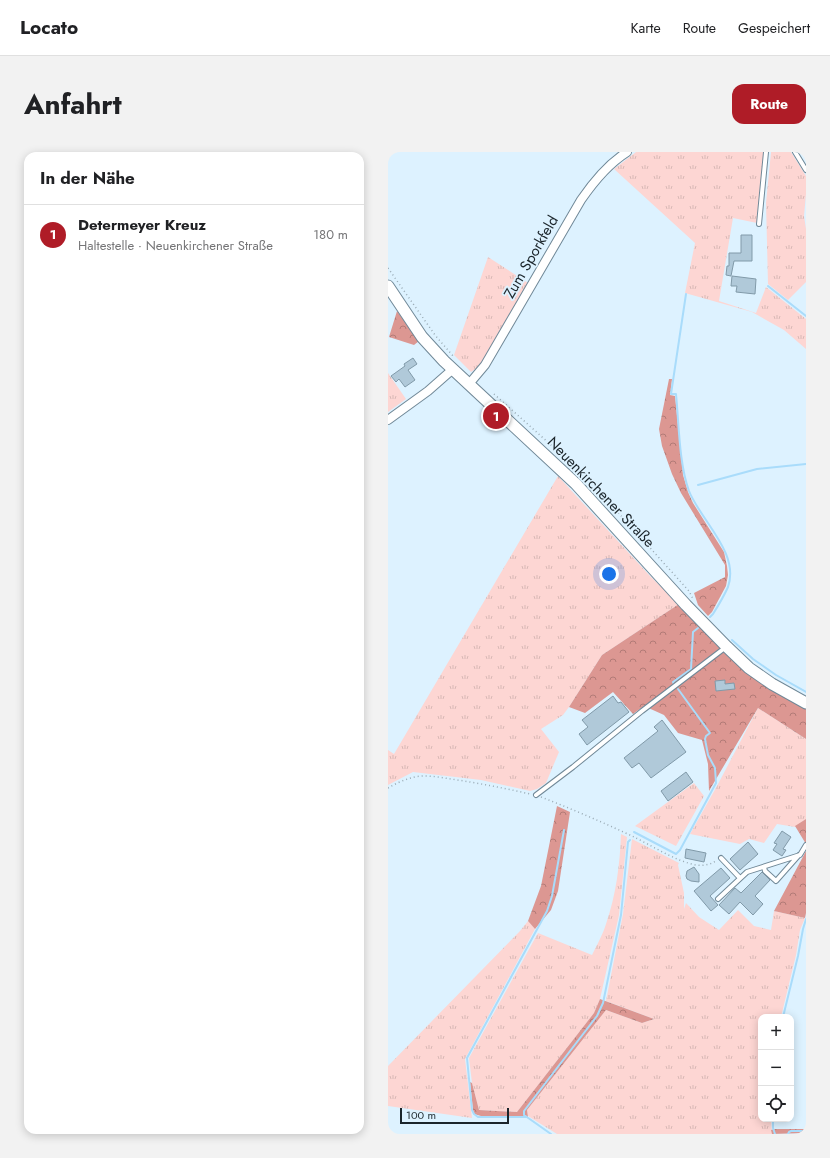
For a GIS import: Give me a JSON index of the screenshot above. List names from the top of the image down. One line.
{"streets":{"street":["Zum Sporkfeld","Neuenkirchener Straße"]},"crossings":[["Zum Sporkfeld","Neuenkirchener Straße"]],"scale_bar":"100 m","page":{"header":"Locato","nav":["Karte","Route","Gespeichert"],"title":"Anfahrt","buttons":"Route","heading":"In der Nähe","list":[{"mark":"1","name":"Determeyer Kreuz","note":"Haltestelle · Neuenkirchener Straße","value":"180 m"}],"pins":"1","map_buttons":["+","−"],"scale":"100 m"}}
